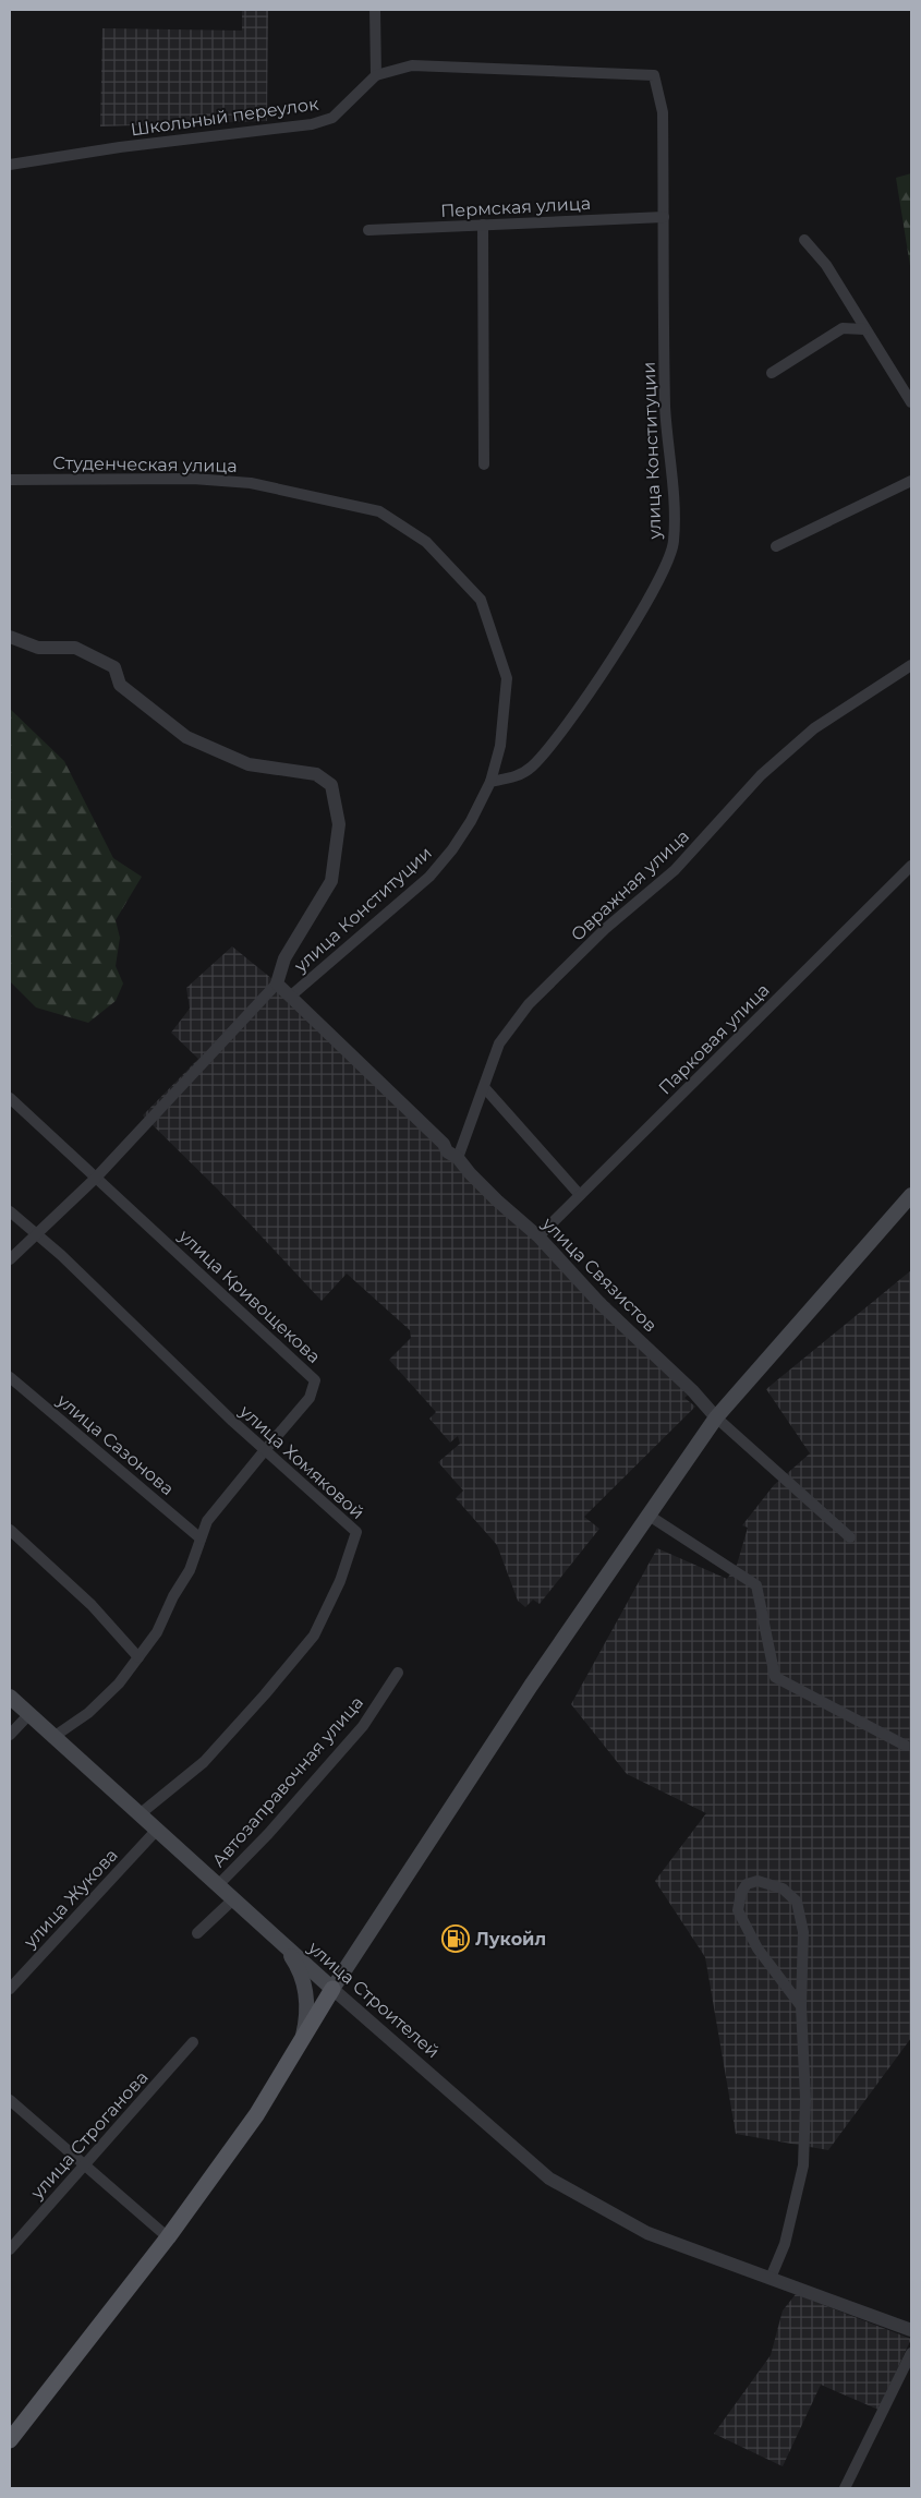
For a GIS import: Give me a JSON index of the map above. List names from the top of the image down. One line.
{"streets":{"main road":["улица Строителей"],"street":["Школьный переулок","Пермская улица","улица Конституции","Студенческая улица","Овражная улица","Парковая улица","улица Связистов","улица Кривощекова","улица Сазонова","улица Хомяковой","Автозаправочная улица","улица Жукова","улица Строганова"]},"crossings":[["Школьный переулок","улица Конституции"],["Пермская улица","улица Конституции"],["улица Конституции","Студенческая улица"],["улица Конституции","улица Связистов"],["Овражная улица","улица Связистов"],["Парковая улица","улица Связистов"],["улица Кривощекова","улица Хомяковой"],["улица Хомяковой","улица Строителей"],["Автозаправочная улица","улица Строителей"],["улица Жукова","улица Строителей"]],"places":{"fuel station":["Лукойл"]}}
